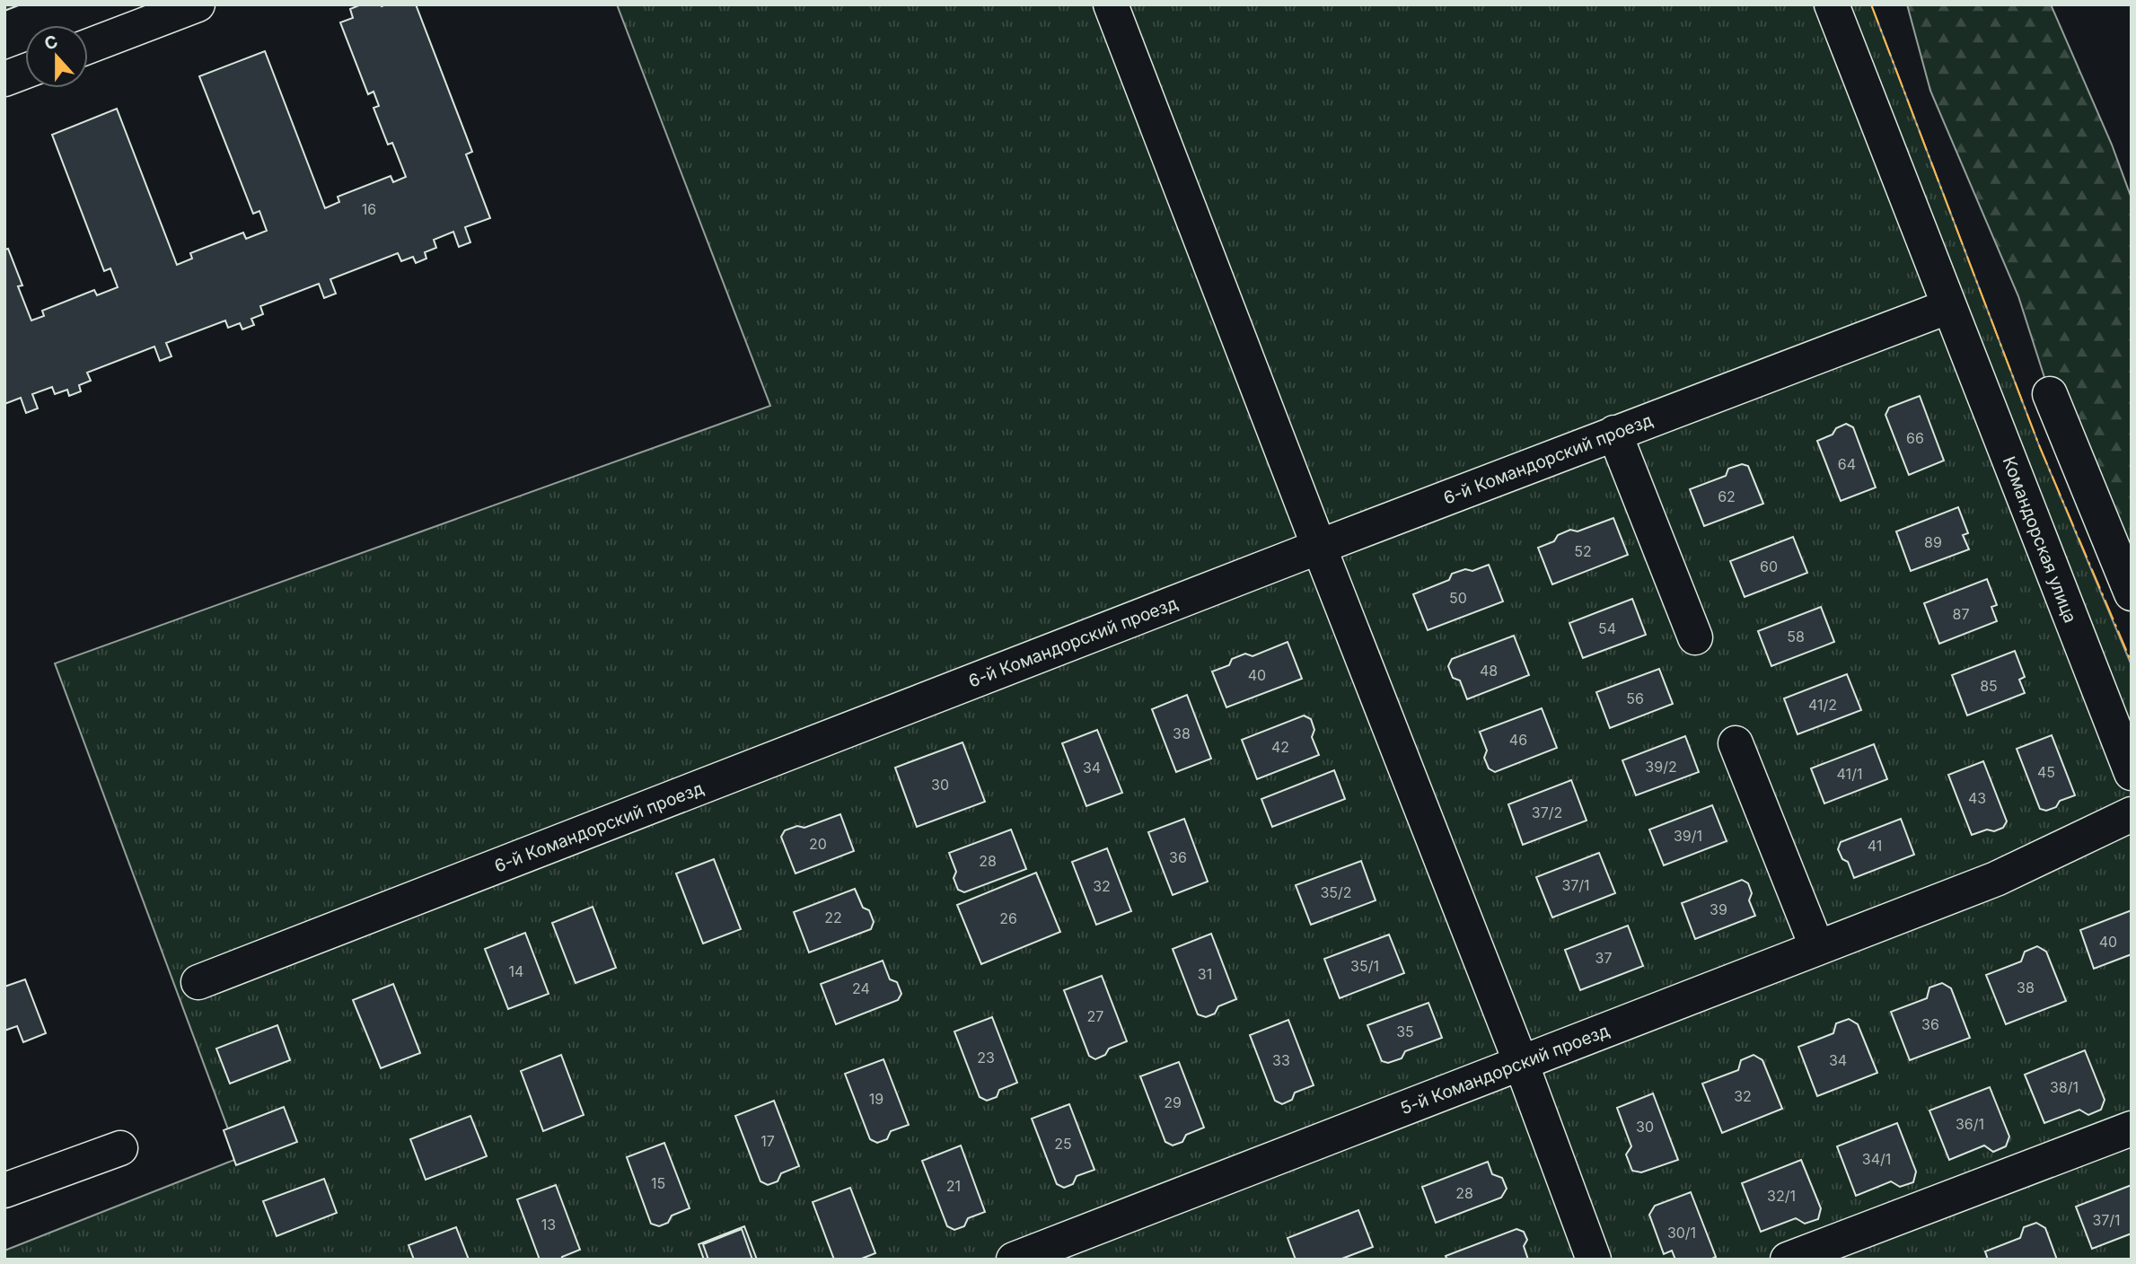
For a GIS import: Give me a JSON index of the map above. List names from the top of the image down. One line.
{"streets":{"street":["6-й Командорский проезд","Командорская улица","5-й Командорский проезд"]},"crossings":[["6-й Командорский проезд","Командорская улица"]],"house_numbers":["16","66","64","62","89","52","60","50","87","54","58","48","40","85","56","41/2","38","46","42","39/2","34","45","41/1","30","43","37/2","39/1","20","41","36","28","37/1","32","35/2","39","22","26","40","37","35/1","14","31","38","24","27","36","35","23","33","34","38/1","32","19","29","36/1","30","17","25","34/1","15","21","28","32/1","37/1","13","30/1"],"north":"top"}
